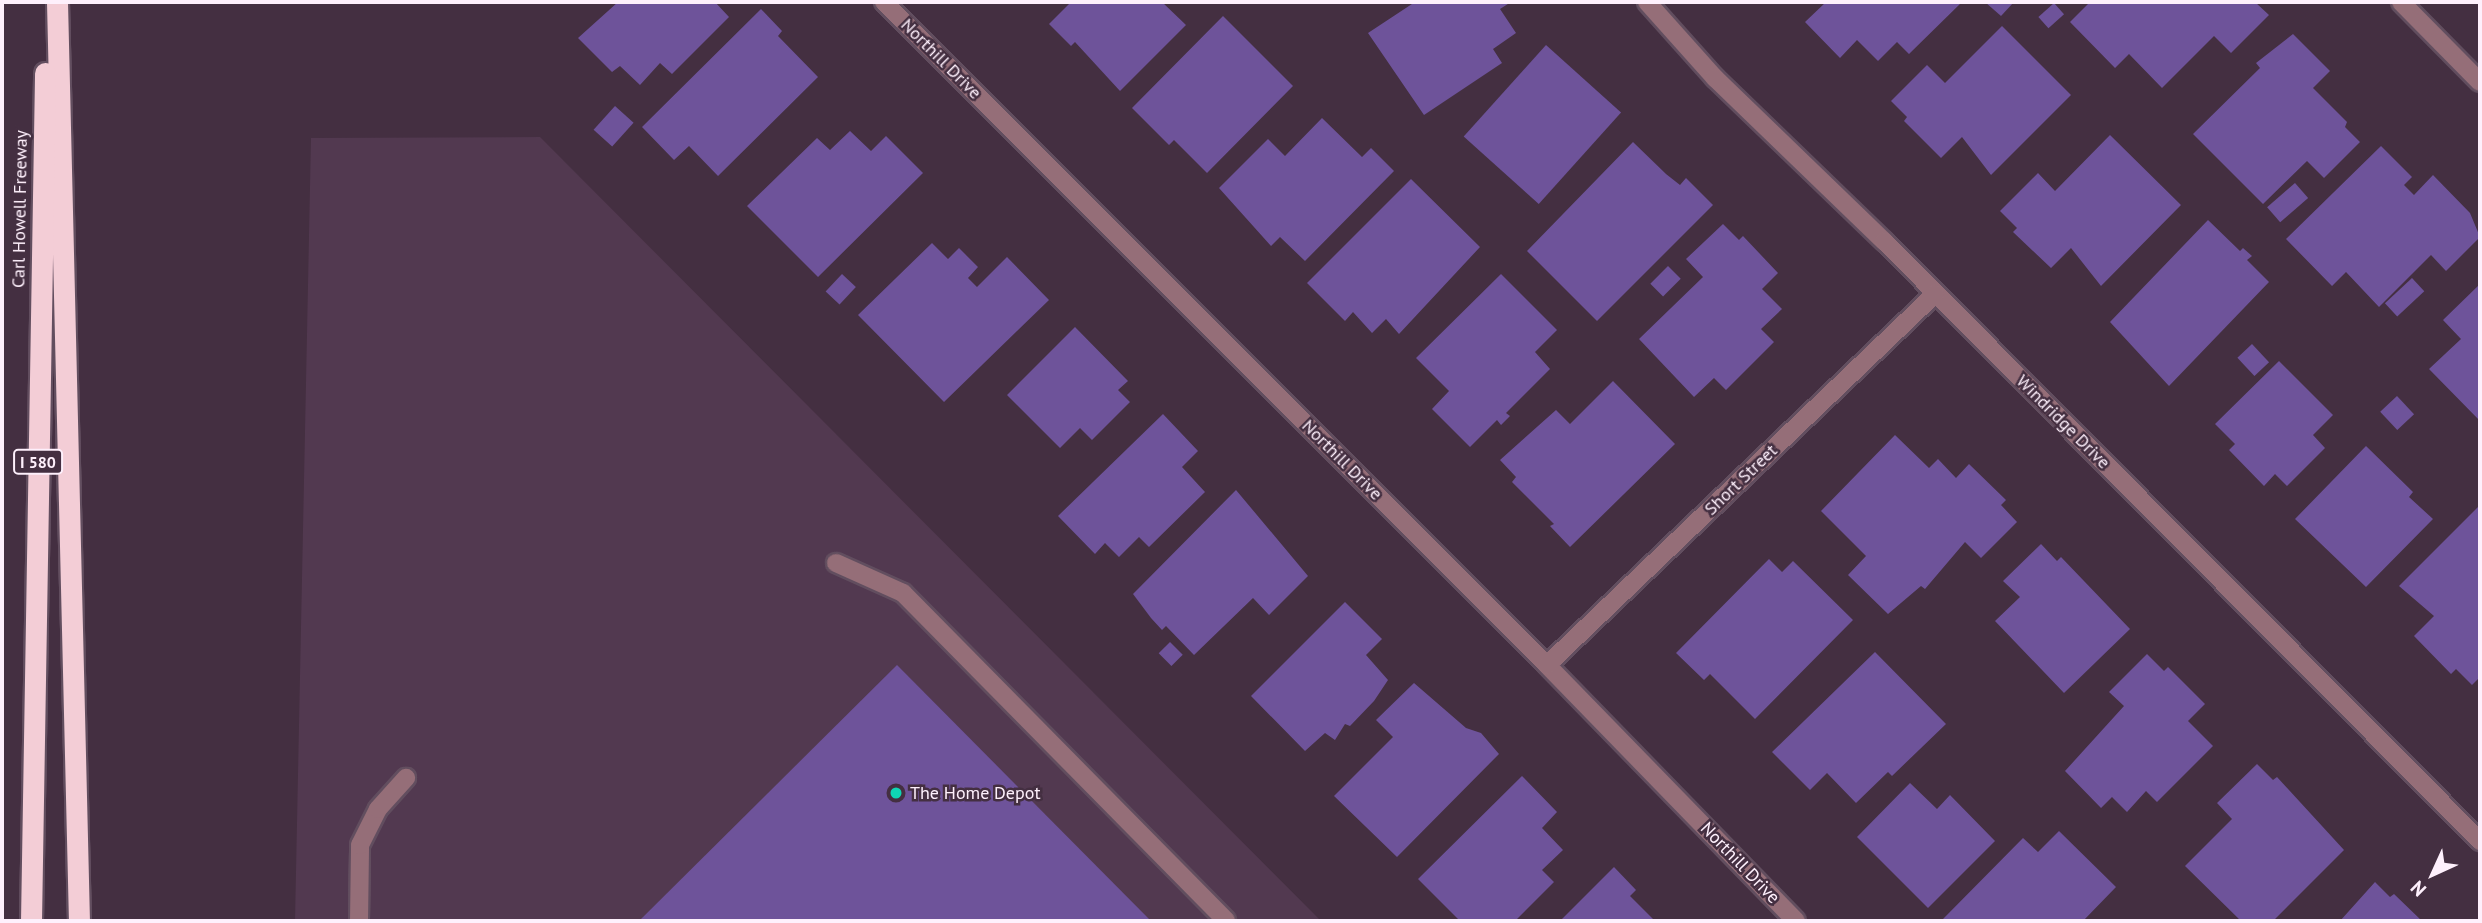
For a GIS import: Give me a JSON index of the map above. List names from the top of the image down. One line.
{"streets":{"highway":["Carl Howell Freeway","I 580"],"street":["Northill Drive","Windridge Drive","Short Street"]},"crossings":[["Northill Drive","Short Street"],["Windridge Drive","Short Street"]],"places":["The Home Depot"],"north":"bottom left"}
